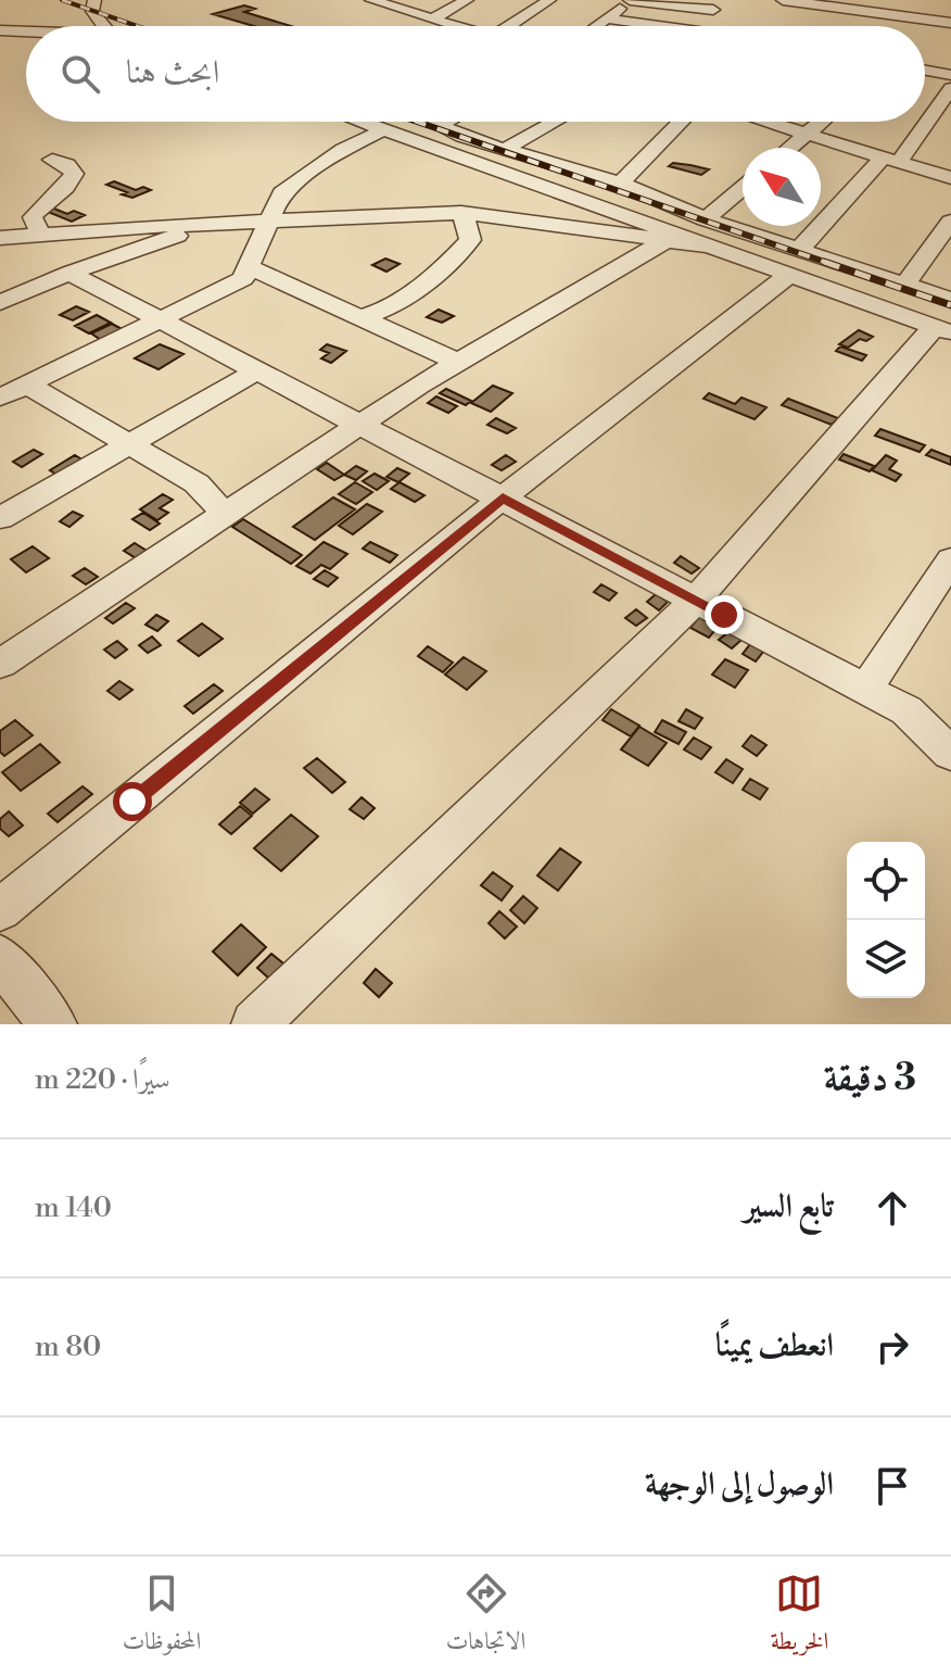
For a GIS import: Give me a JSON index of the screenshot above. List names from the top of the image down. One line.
{"north":"top left","page":{"search":"ابحث هنا","heading":["3 دقيقة","سيرًا · 220 m"],"list":[["تابع السير","140 m"],["انعطف يمينًا","80 m"],"الوصول إلى الوجهة"],"nav":["الخريطة","الاتجاهات","المحفوظات"]}}
